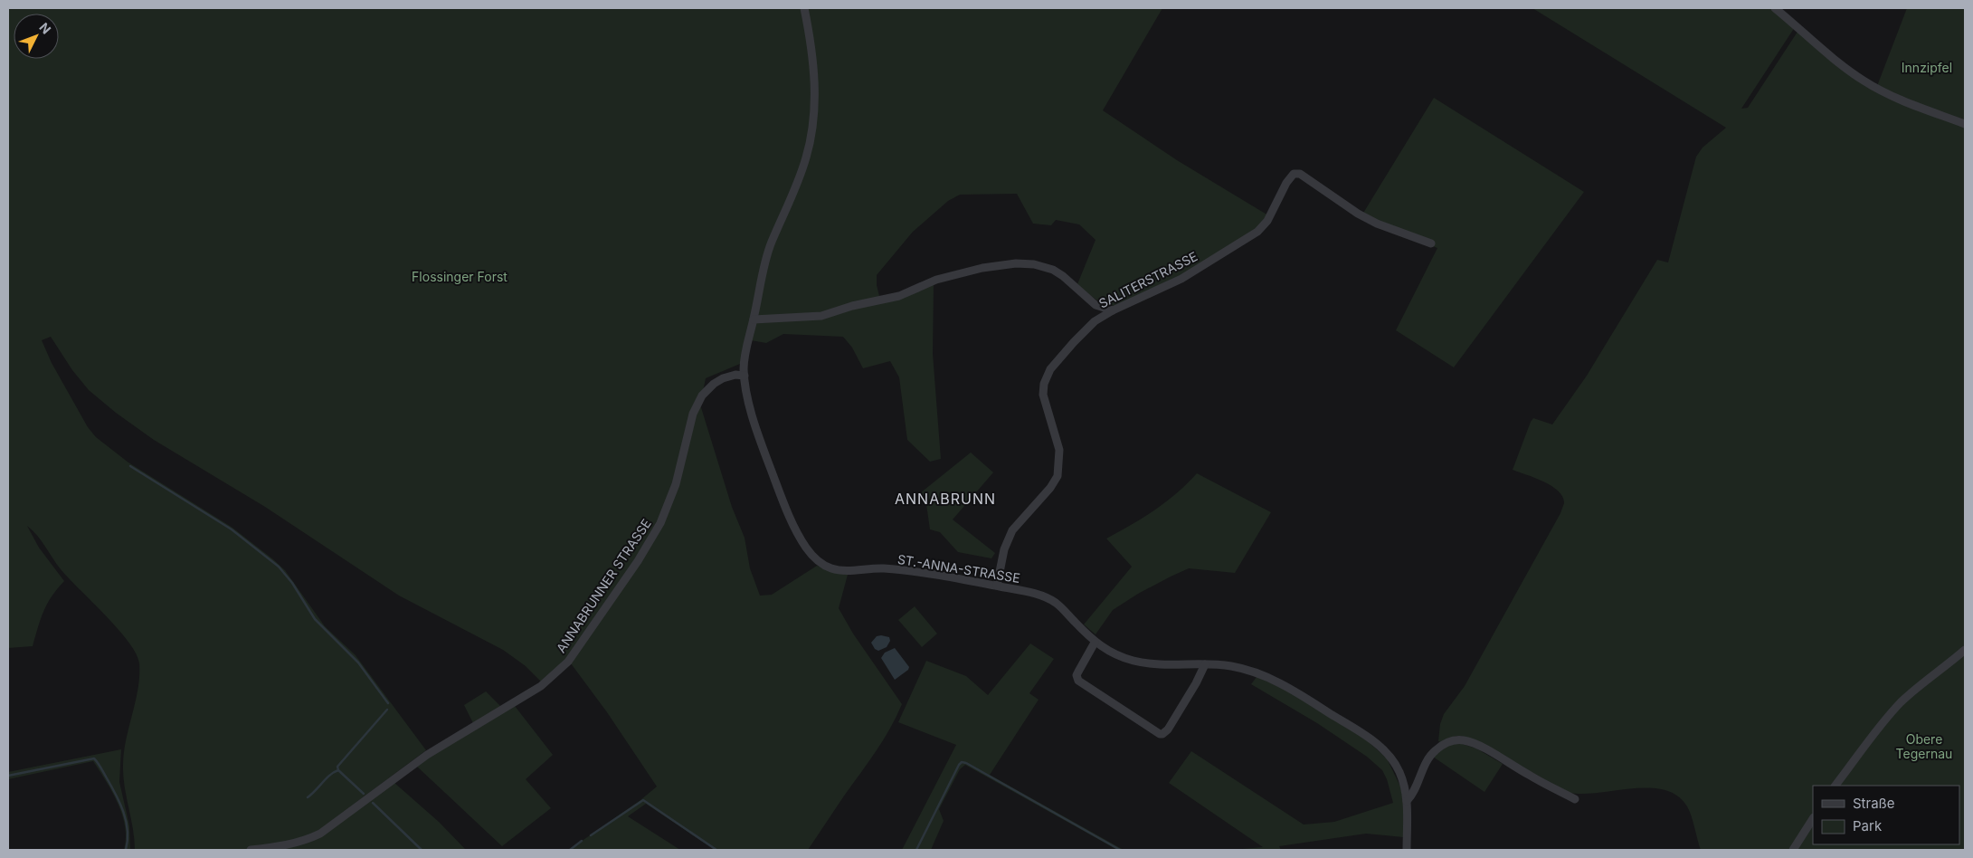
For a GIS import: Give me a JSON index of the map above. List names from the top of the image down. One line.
{"streets":{"street":["SALITERSTRASSE","ST.-ANNA-STRASSE","ANNABRUNNER STRASSE"]},"crossings":[["SALITERSTRASSE","ST.-ANNA-STRASSE"],["ST.-ANNA-STRASSE","ANNABRUNNER STRASSE"]],"districts":["ANNABRUNN"],"parks":["Innzipfel","Flossinger Forst","Obere Tegernau"],"legend":["Straße","Park"],"north":"top right"}
